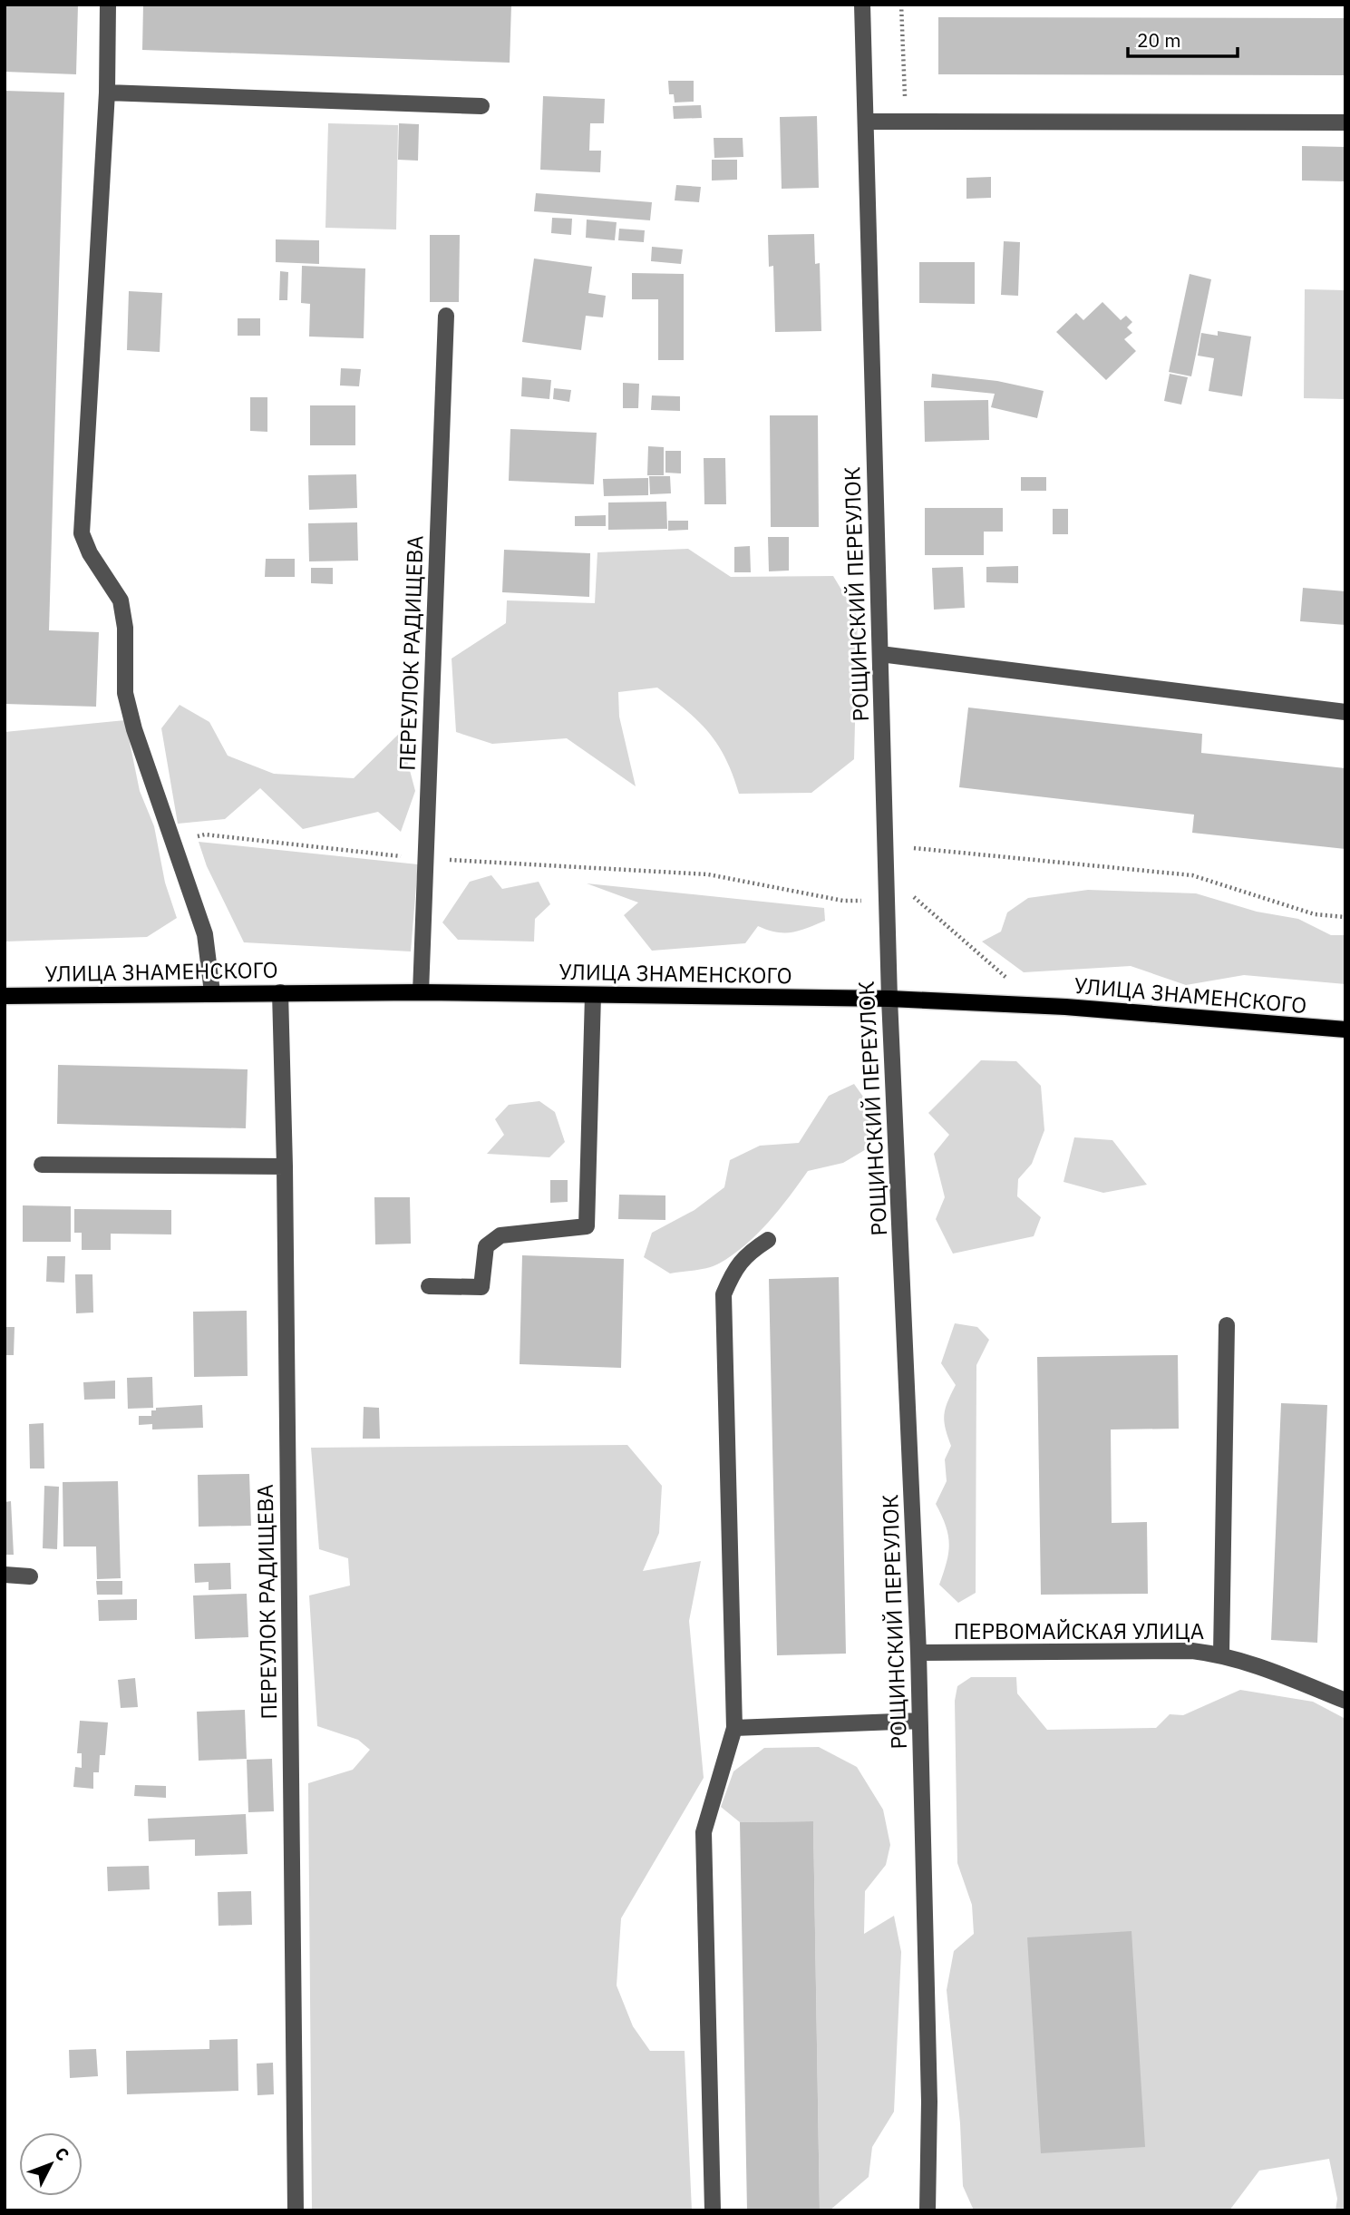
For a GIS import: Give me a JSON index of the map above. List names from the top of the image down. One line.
{"streets":{"main road":["УЛИЦА ЗНАМЕНСКОГО"],"street":["РОЩИНСКИЙ ПЕРЕУЛОК","ПЕРЕУЛОК РАДИЩЕВА","ПЕРВОМАЙСКАЯ УЛИЦА"]},"crossings":[["РОЩИНСКИЙ ПЕРЕУЛОК","УЛИЦА ЗНАМЕНСКОГО"],["РОЩИНСКИЙ ПЕРЕУЛОК","ПЕРВОМАЙСКАЯ УЛИЦА"],["ПЕРЕУЛОК РАДИЩЕВА","УЛИЦА ЗНАМЕНСКОГО"]],"scale_bar":"20 m","north":"top right"}
